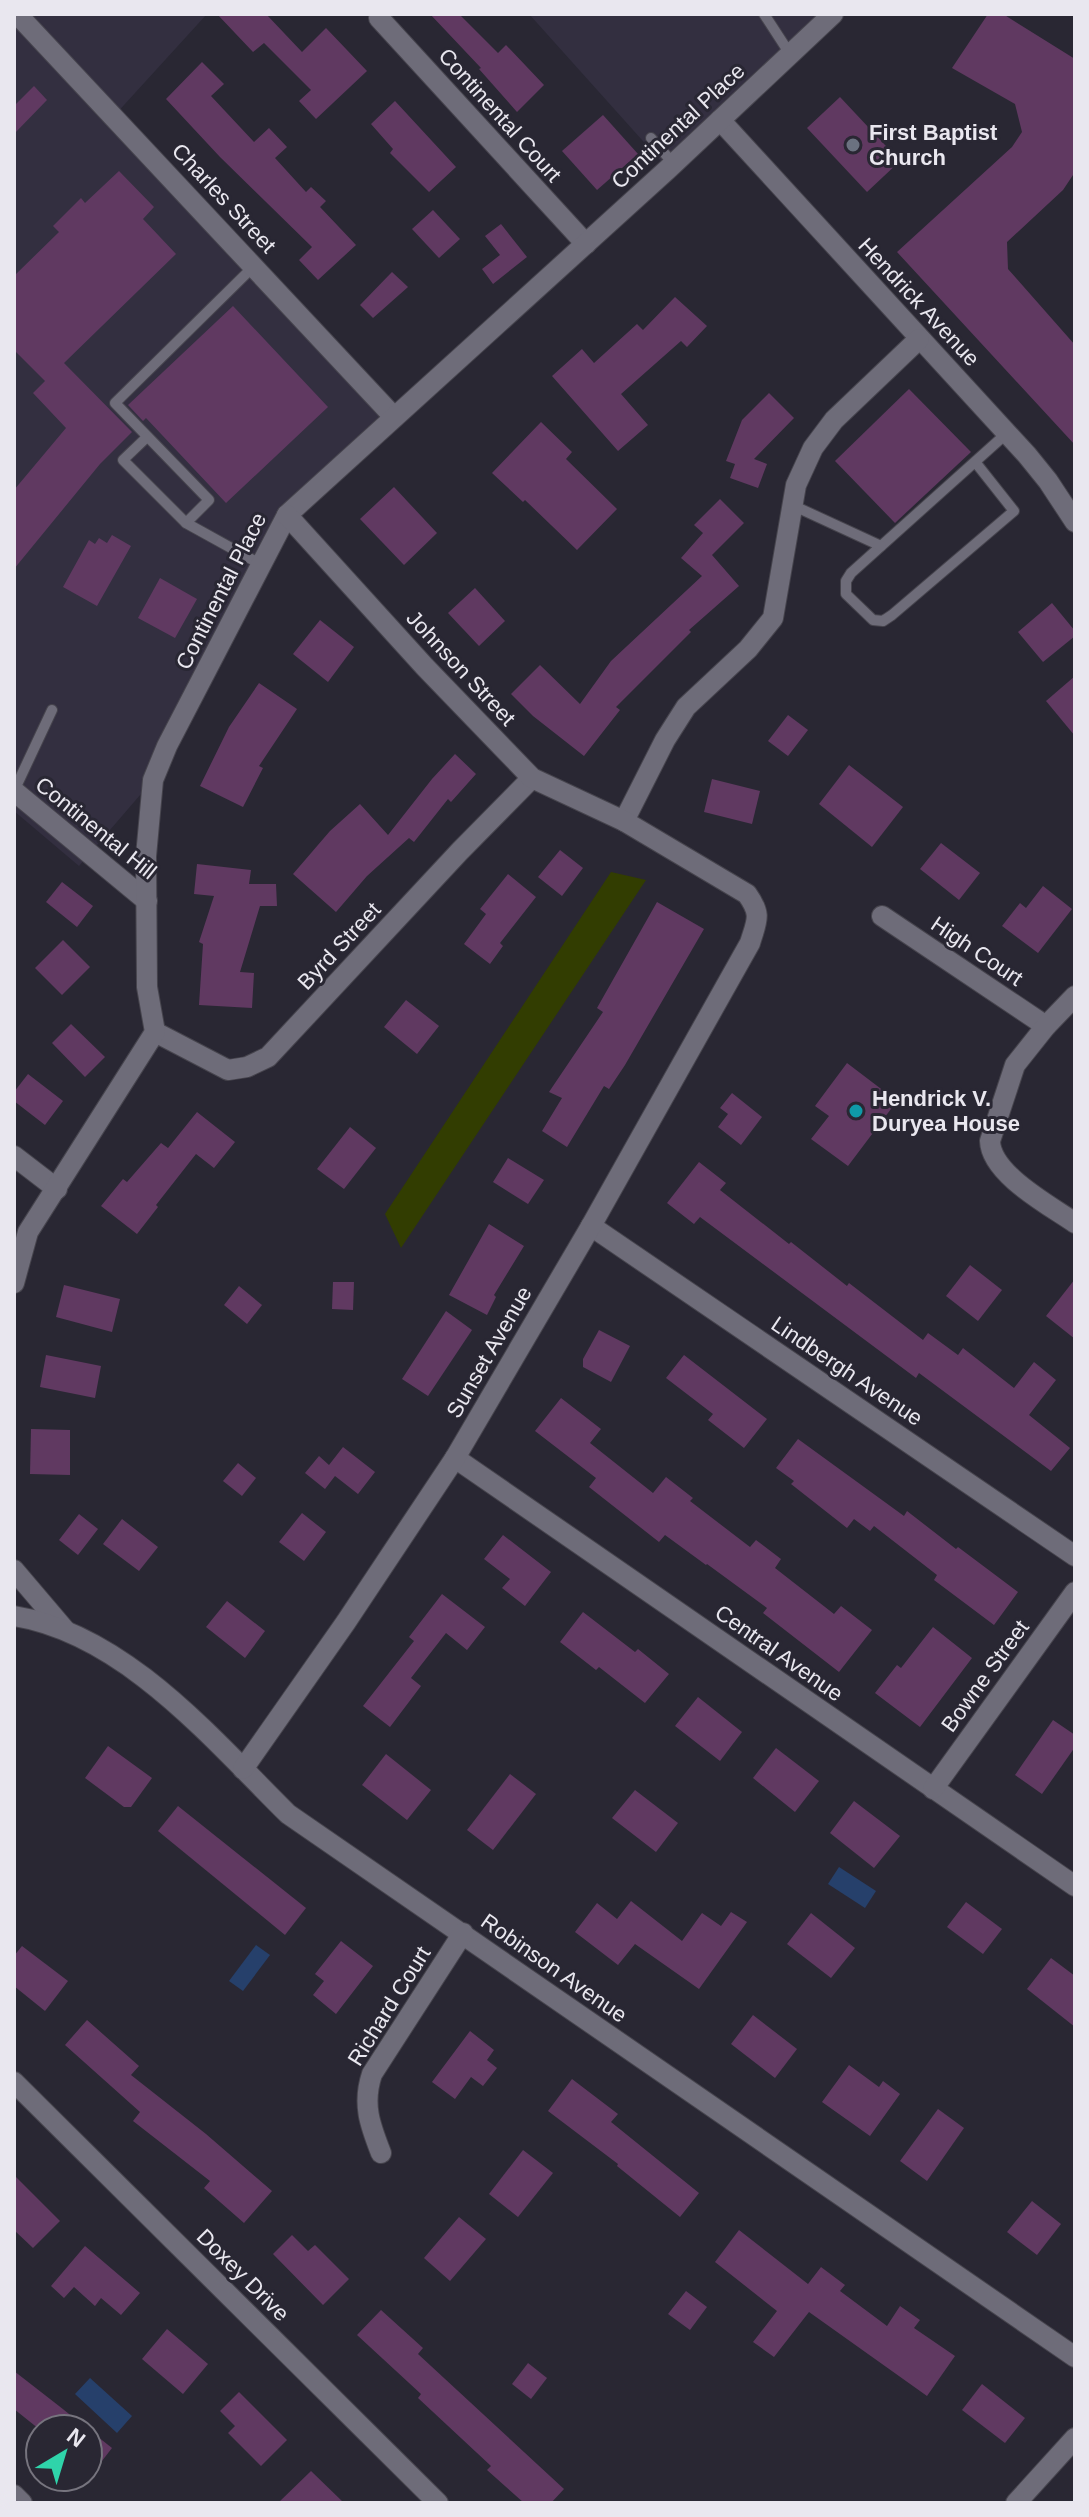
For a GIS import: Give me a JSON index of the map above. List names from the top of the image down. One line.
{"streets":{"street":["Continental Court","Continental Place","Charles Street","Hendrick Avenue","Johnson Street","Continental Hill","Byrd Street","High Court","Sunset Avenue","Lindbergh Avenue","Central Avenue","Bowne Street","Robinson Avenue","Richard Court","Doxey Drive"]},"crossings":[["Continental Court","Continental Place"],["Continental Place","Charles Street"],["Continental Place","Hendrick Avenue"],["Continental Place","Johnson Street"],["Continental Place","Continental Hill"],["Continental Place","Byrd Street"],["Johnson Street","Byrd Street"],["Johnson Street","Sunset Avenue"],["Sunset Avenue","Lindbergh Avenue"],["Sunset Avenue","Central Avenue"],["Sunset Avenue","Robinson Avenue"],["Central Avenue","Bowne Street"],["Robinson Avenue","Richard Court"]],"places":["First Baptist Church","Hendrick V. Duryea House"],"north":"top right"}
